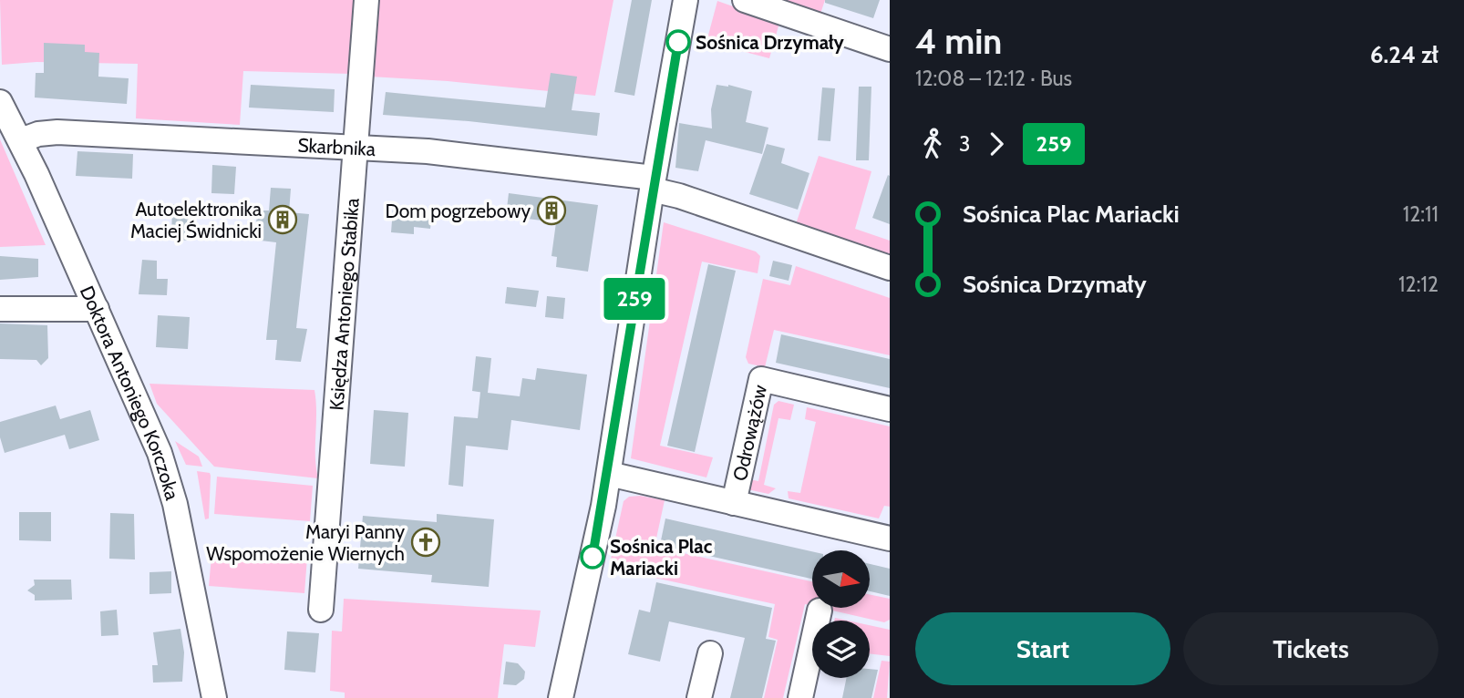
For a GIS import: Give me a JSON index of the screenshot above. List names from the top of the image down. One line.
{"streets":{"street":["Skarbnika","Księdza Antoniego Stabika","Doktora Antoniego Korczoka","Odrowążów"]},"crossings":[["Skarbnika","Księdza Antoniego Stabika"],["Skarbnika","Doktora Antoniego Korczoka"]],"places":{"other":["Sośnica Drzymały","Sośnica Plac Mariacki"],"building":["Dom pogrzebowy","Autoelektronika Maciej Świdnicki"],"church":["Maryi Panny Wspomożenie Wiernych"]},"lines":["bus line 259"],"north":"right","page":{"on_map":"259","heading":["4 min","12:08 – 12:12 · Bus","6.24 zł"],"legs":["3","259"],"list":[{"name":"Sośnica Plac Mariacki","value":"12:11"},{"name":"Sośnica Drzymały","value":"12:12"}],"buttons":["Start","Tickets"]}}
